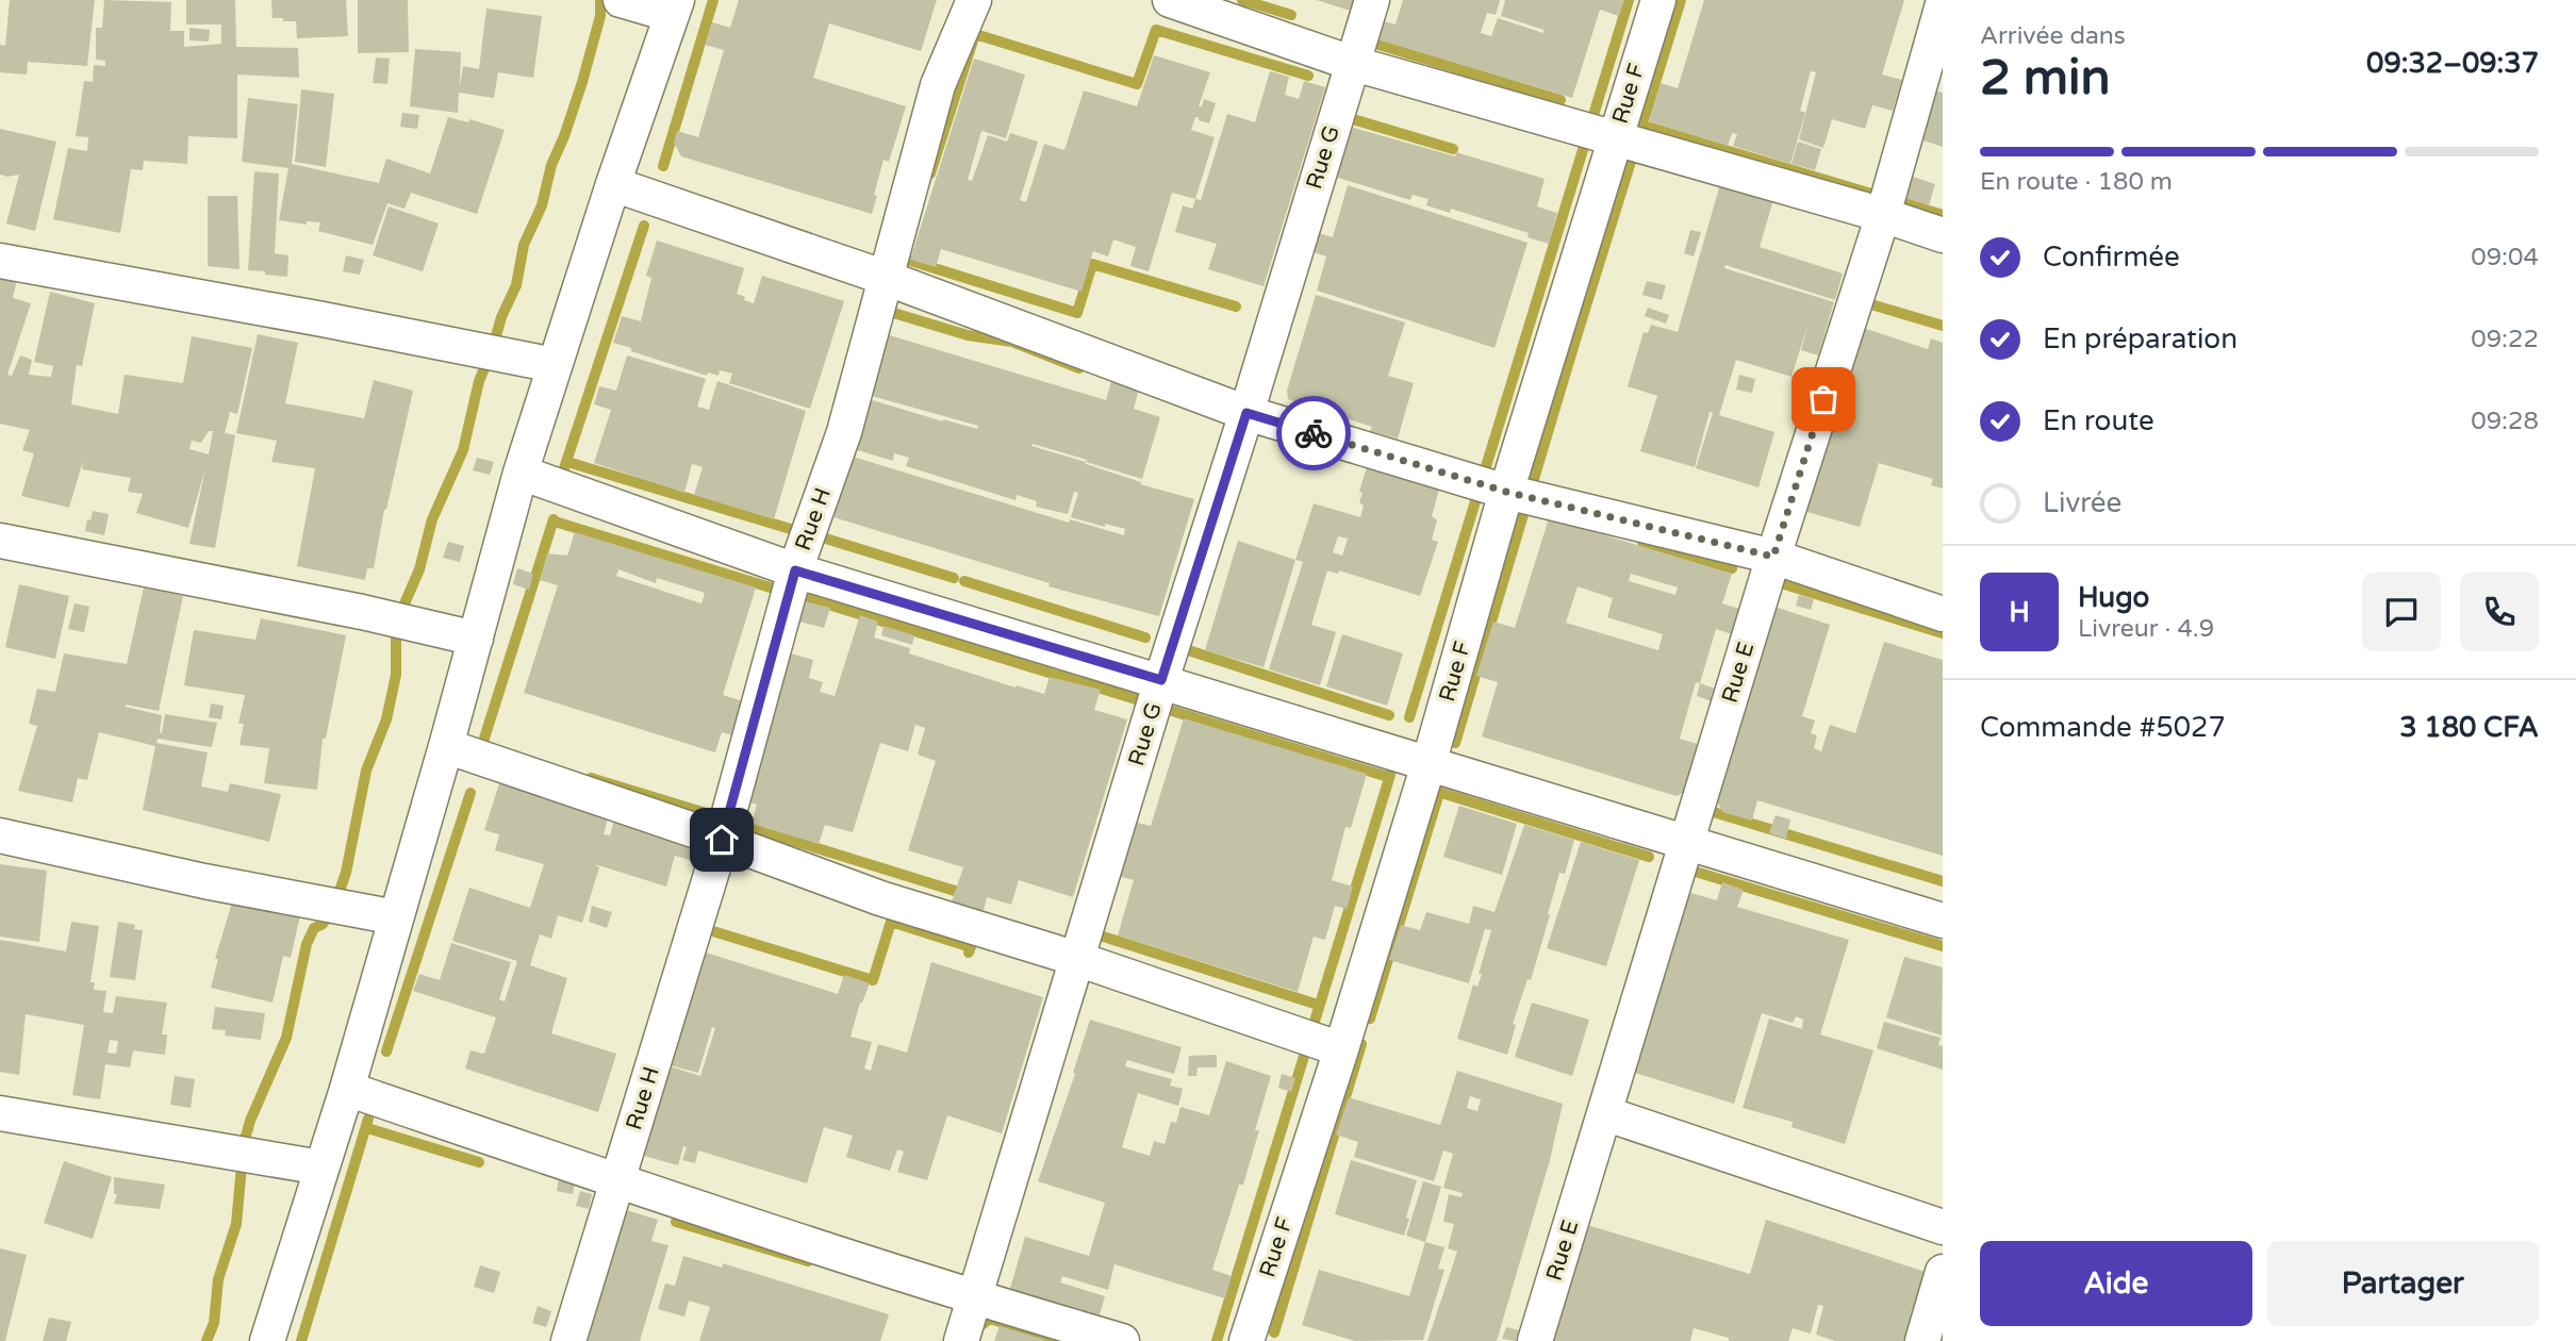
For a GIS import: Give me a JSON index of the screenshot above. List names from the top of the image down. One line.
{"streets":{"street":["Rue F","Rue G","Rue H","Rue E"]},"page":{"heading":["2 min","Arrivée dans","09:32–09:37"],"panel":["Hugo","Livreur · 4.9","Commande #5027","3 180 CFA"],"bar":"En route · 180 m","list":[["Confirmée","09:04"],["En préparation","09:22"],["En route","09:28"],"Livrée"],"round":"H","buttons":["Aide","Partager"]}}
